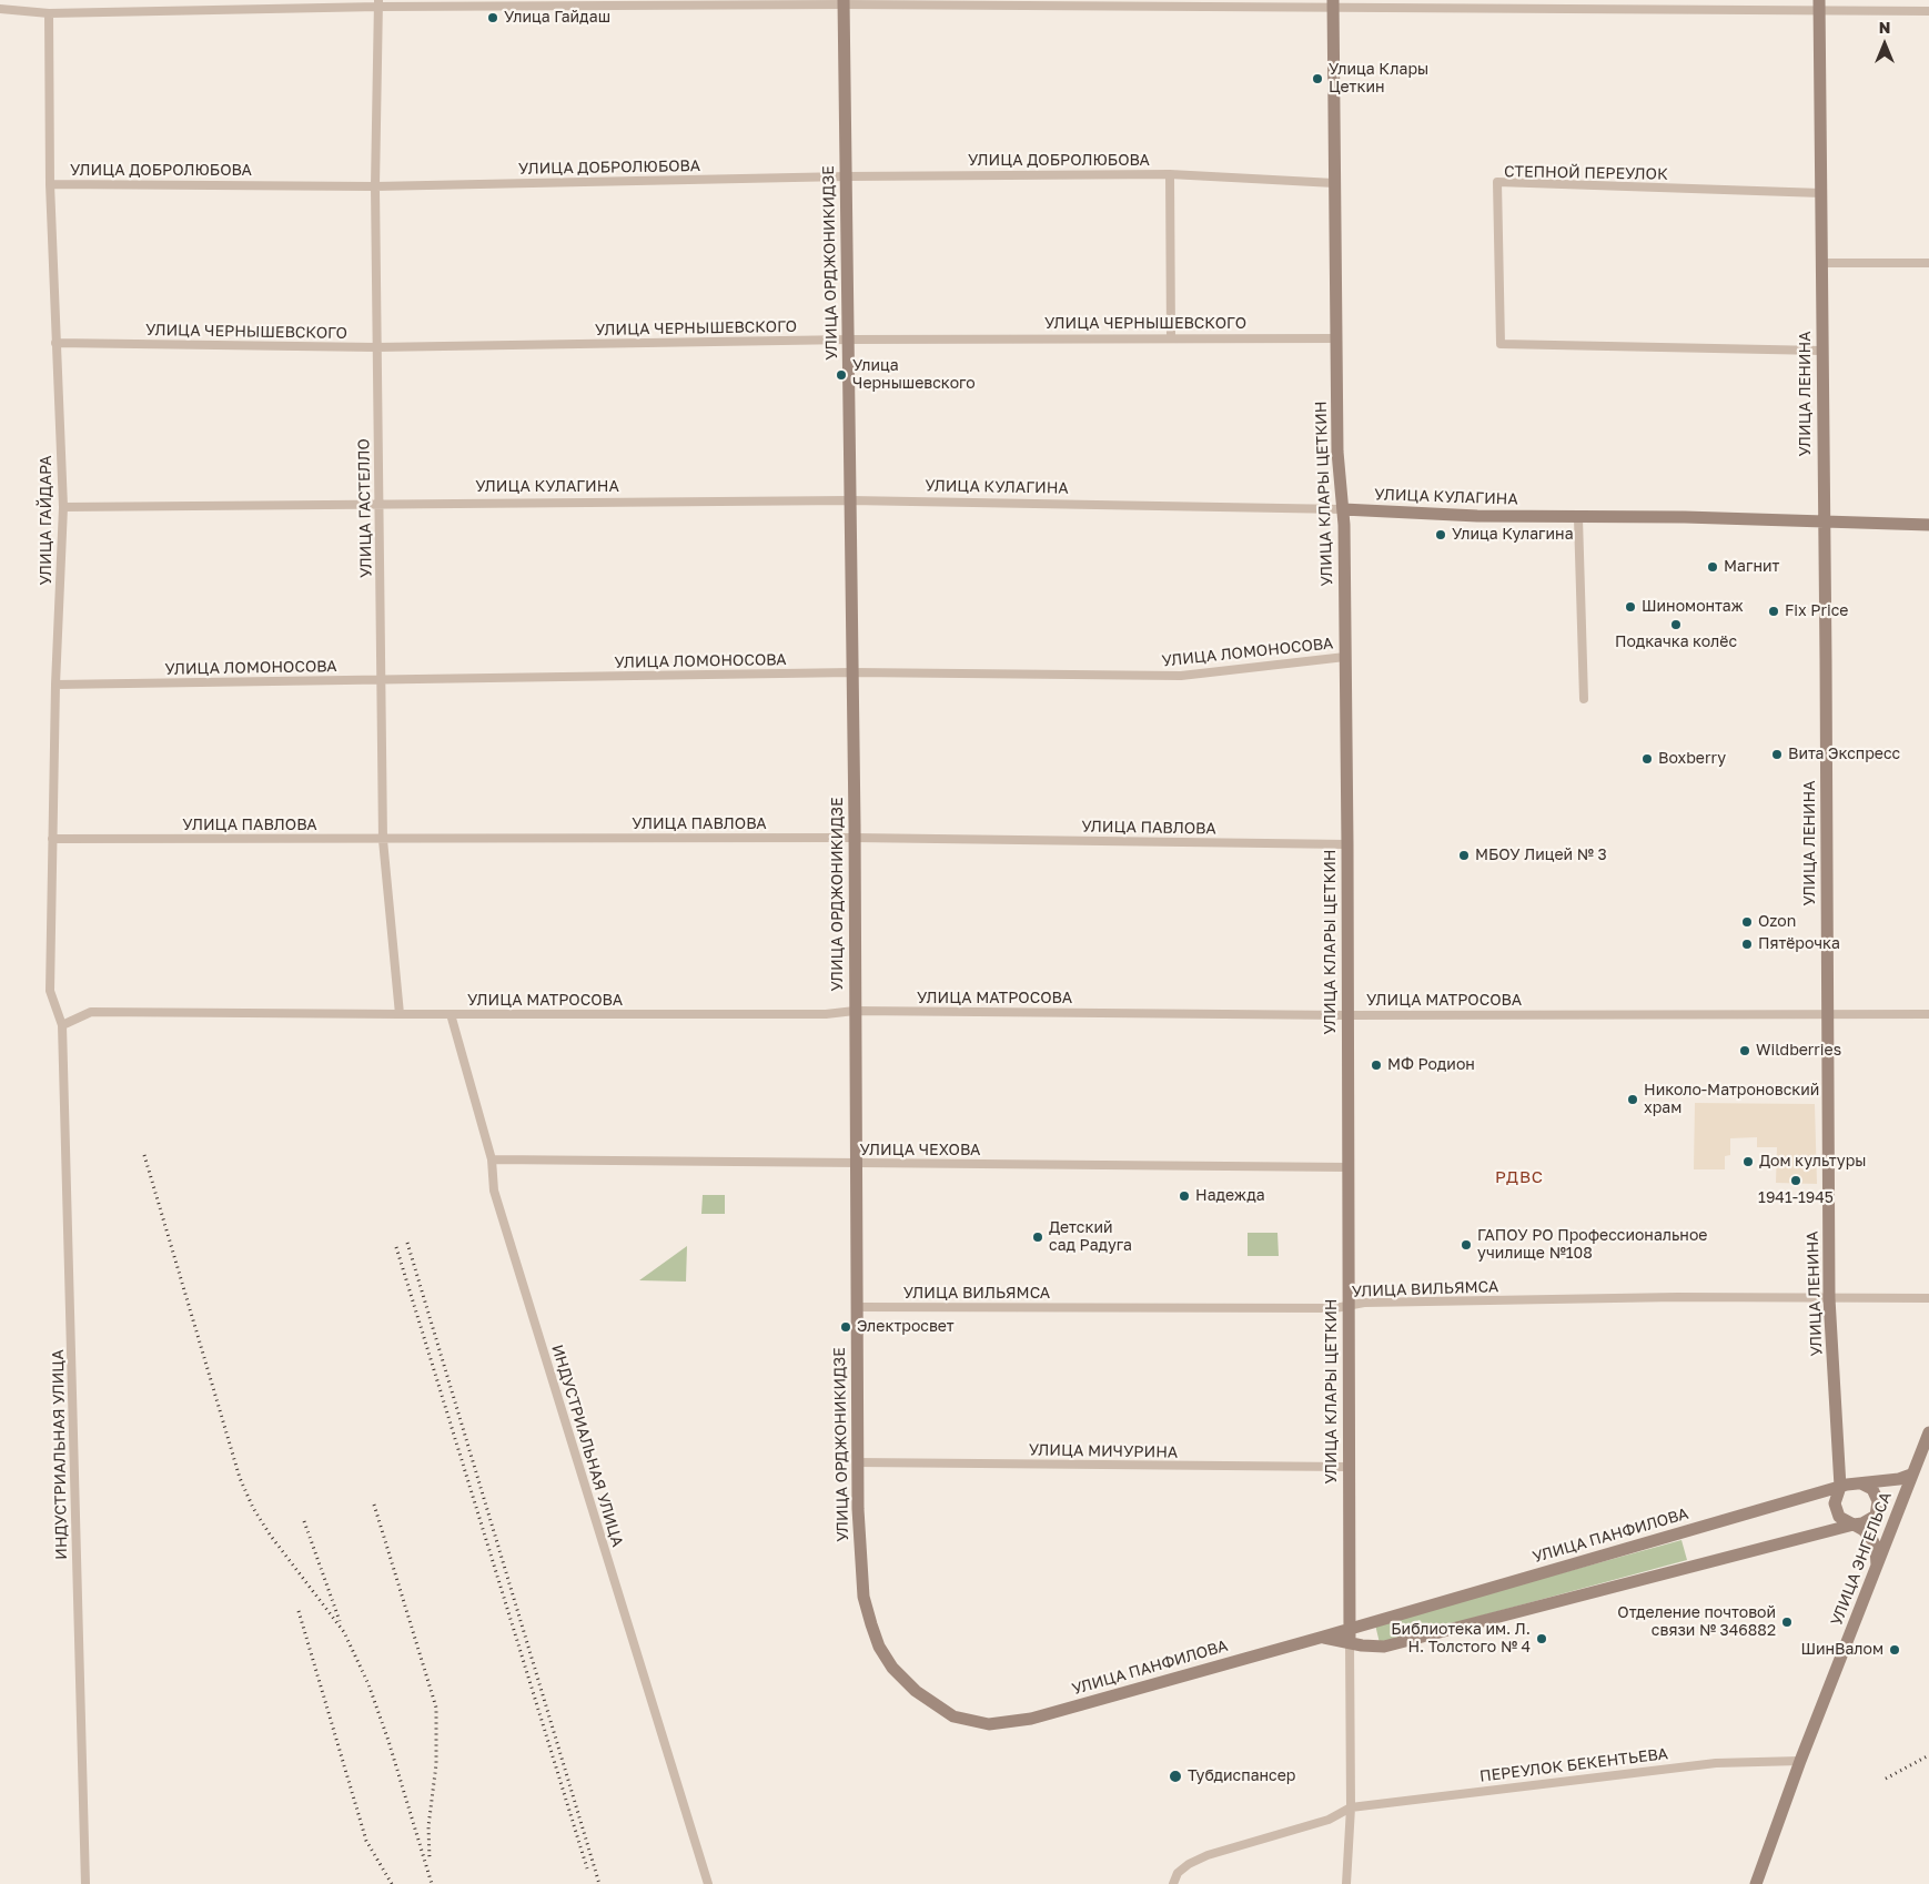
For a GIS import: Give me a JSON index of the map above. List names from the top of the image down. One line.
{"streets":{"street":["УЛИЦА ДОБРОЛЮБОВА","СТЕПНОЙ ПЕРЕУЛОК","УЛИЦА ОРДЖОНИКИДЗЕ","УЛИЦА ЧЕРНЫШЕВСКОГО","УЛИЦА ЛЕНИНА","УЛИЦА КУЛАГИНА","УЛИЦА КЛАРЫ ЦЕТКИН","УЛИЦА ГАСТЕЛЛО","УЛИЦА ГАЙДАРА","УЛИЦА ЛОМОНОСОВА","УЛИЦА ПАВЛОВА","УЛИЦА МАТРОСОВА","УЛИЦА ЧЕХОВА","УЛИЦА ВИЛЬЯМСА","ИНДУСТРИАЛЬНАЯ УЛИЦА","УЛИЦА МИЧУРИНА","УЛИЦА ПАНФИЛОВА","УЛИЦА ЭНГЕЛЬСА","ПЕРЕУЛОК БЕКЕНТЬЕВА"]},"crossings":[["УЛИЦА ДОБРОЛЮБОВА","УЛИЦА ОРДЖОНИКИДЗЕ"],["УЛИЦА ДОБРОЛЮБОВА","УЛИЦА ЧЕРНЫШЕВСКОГО"],["УЛИЦА ДОБРОЛЮБОВА","УЛИЦА КЛАРЫ ЦЕТКИН"],["УЛИЦА ДОБРОЛЮБОВА","УЛИЦА ГАСТЕЛЛО"],["УЛИЦА ДОБРОЛЮБОВА","УЛИЦА ГАЙДАРА"],["СТЕПНОЙ ПЕРЕУЛОК","УЛИЦА ЛЕНИНА"],["УЛИЦА ОРДЖОНИКИДЗЕ","УЛИЦА ЧЕРНЫШЕВСКОГО"],["УЛИЦА ОРДЖОНИКИДЗЕ","УЛИЦА КУЛАГИНА"],["УЛИЦА ОРДЖОНИКИДЗЕ","УЛИЦА ЛОМОНОСОВА"],["УЛИЦА ОРДЖОНИКИДЗЕ","УЛИЦА ПАВЛОВА"],["УЛИЦА ОРДЖОНИКИДЗЕ","УЛИЦА МАТРОСОВА"],["УЛИЦА ОРДЖОНИКИДЗЕ","УЛИЦА ЧЕХОВА"],["УЛИЦА ОРДЖОНИКИДЗЕ","УЛИЦА ВИЛЬЯМСА"],["УЛИЦА ОРДЖОНИКИДЗЕ","УЛИЦА МИЧУРИНА"],["УЛИЦА ОРДЖОНИКИДЗЕ","УЛИЦА ПАНФИЛОВА"],["УЛИЦА ЧЕРНЫШЕВСКОГО","УЛИЦА КЛАРЫ ЦЕТКИН"],["УЛИЦА ЧЕРНЫШЕВСКОГО","УЛИЦА ГАСТЕЛЛО"],["УЛИЦА ЧЕРНЫШЕВСКОГО","УЛИЦА ГАЙДАРА"],["УЛИЦА ЛЕНИНА","УЛИЦА КУЛАГИНА"],["УЛИЦА ЛЕНИНА","УЛИЦА МАТРОСОВА"],["УЛИЦА ЛЕНИНА","УЛИЦА ВИЛЬЯМСА"],["УЛИЦА ЛЕНИНА","УЛИЦА ПАНФИЛОВА"],["УЛИЦА КУЛАГИНА","УЛИЦА КЛАРЫ ЦЕТКИН"],["УЛИЦА КУЛАГИНА","УЛИЦА ГАСТЕЛЛО"],["УЛИЦА КУЛАГИНА","УЛИЦА ГАЙДАРА"],["УЛИЦА КЛАРЫ ЦЕТКИН","УЛИЦА ЛОМОНОСОВА"],["УЛИЦА КЛАРЫ ЦЕТКИН","УЛИЦА ПАВЛОВА"],["УЛИЦА КЛАРЫ ЦЕТКИН","УЛИЦА МАТРОСОВА"],["УЛИЦА КЛАРЫ ЦЕТКИН","УЛИЦА ЧЕХОВА"],["УЛИЦА КЛАРЫ ЦЕТКИН","УЛИЦА ВИЛЬЯМСА"],["УЛИЦА КЛАРЫ ЦЕТКИН","УЛИЦА МИЧУРИНА"],["УЛИЦА КЛАРЫ ЦЕТКИН","УЛИЦА ПАНФИЛОВА"],["УЛИЦА КЛАРЫ ЦЕТКИН","ПЕРЕУЛОК БЕКЕНТЬЕВА"],["УЛИЦА ГАСТЕЛЛО","УЛИЦА ЛОМОНОСОВА"],["УЛИЦА ГАСТЕЛЛО","УЛИЦА ПАВЛОВА"],["УЛИЦА ГАСТЕЛЛО","УЛИЦА МАТРОСОВА"],["УЛИЦА ГАЙДАРА","УЛИЦА ЛОМОНОСОВА"],["УЛИЦА ГАЙДАРА","УЛИЦА ПАВЛОВА"],["УЛИЦА ГАЙДАРА","УЛИЦА МАТРОСОВА"],["УЛИЦА ГАЙДАРА","ИНДУСТРИАЛЬНАЯ УЛИЦА"],["УЛИЦА МАТРОСОВА","ИНДУСТРИАЛЬНАЯ УЛИЦА"],["УЛИЦА ЧЕХОВА","ИНДУСТРИАЛЬНАЯ УЛИЦА"],["УЛИЦА ПАНФИЛОВА","УЛИЦА ЭНГЕЛЬСА"],["УЛИЦА ЭНГЕЛЬСА","ПЕРЕУЛОК БЕКЕНТЬЕВА"]],"districts":["РДВС"],"places":["Улица Гайдаш","Улица Клары Цеткин","Улица Чернышевского","Улица Кулагина","Магнит","Шиномонтаж","Fix Price","Подкачка колёс","Вита Экспресс","Boxberry","МБОУ Лицей № 3","Ozon","Пятёрочка","Wildberries","МФ Родион","Николо-Матроновский храм","Дом культуры","1941-1945","Надежда","Детский сад Радуга","ГАПОУ РО Профессиональное училище №108","Электросвет","Отделение почтовой связи № 346882","Библиотека им. Л. Н. Толстого № 4","ШинВалом","Тубдиспансер"],"north":"top"}
